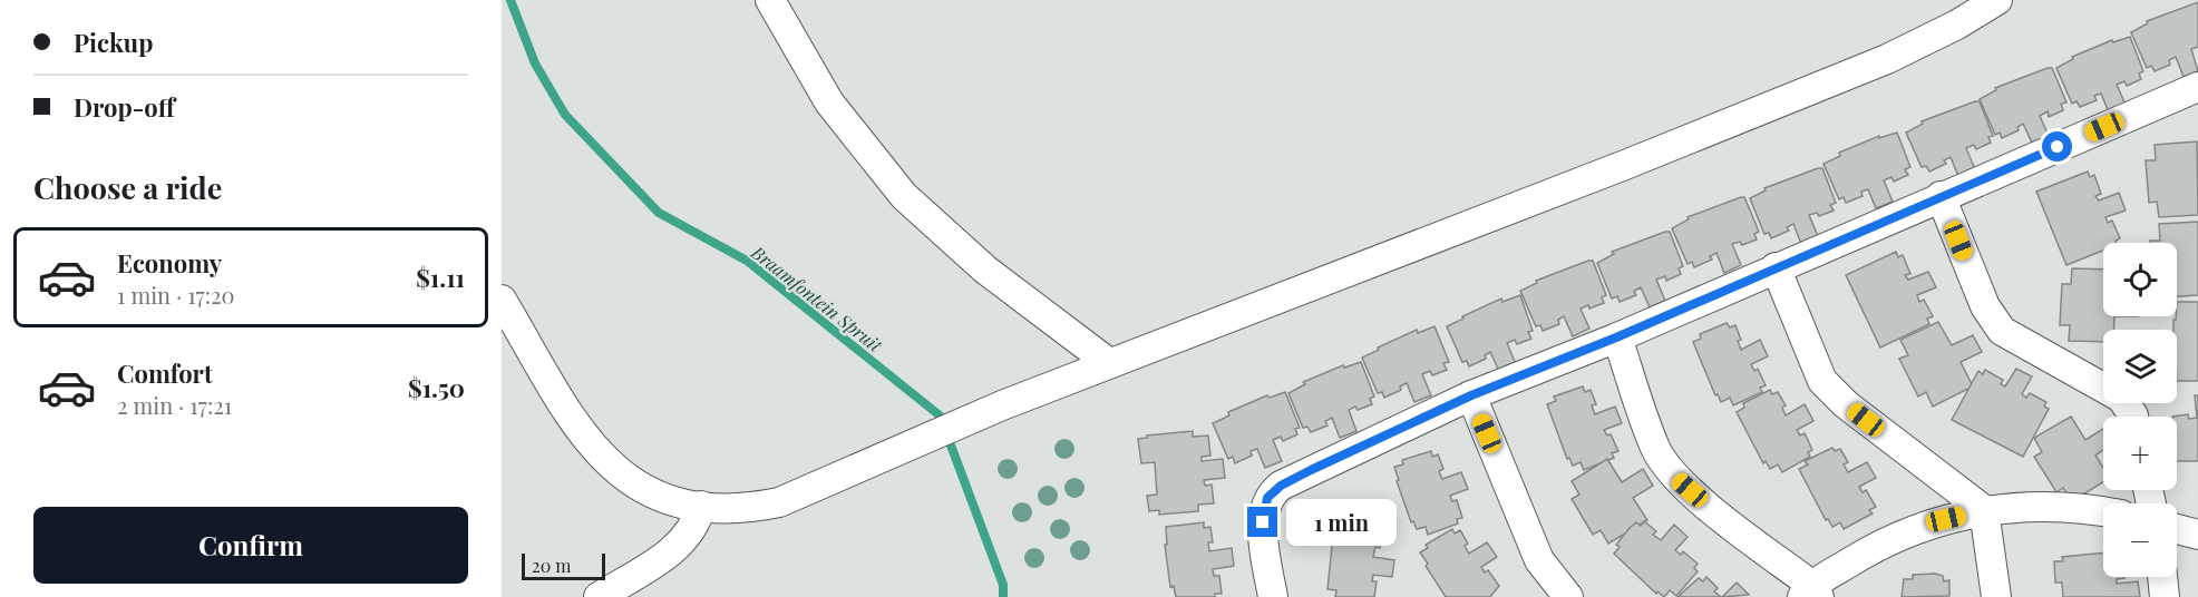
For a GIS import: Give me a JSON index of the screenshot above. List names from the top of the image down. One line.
{"water":["Braamfontein Spruit"],"scale_bar":"20 m","page":{"banner":["Pickup","Drop-off"],"heading":"Choose a ride","list":[{"name":"Economy","note":"1 min · 17:20","value":"$1.11"},{"name":"Comfort","note":"2 min · 17:21","value":"$1.50"}],"map_buttons":["+","−"],"buttons":"Confirm","bubble":"1 min","scale":"20 m"}}
